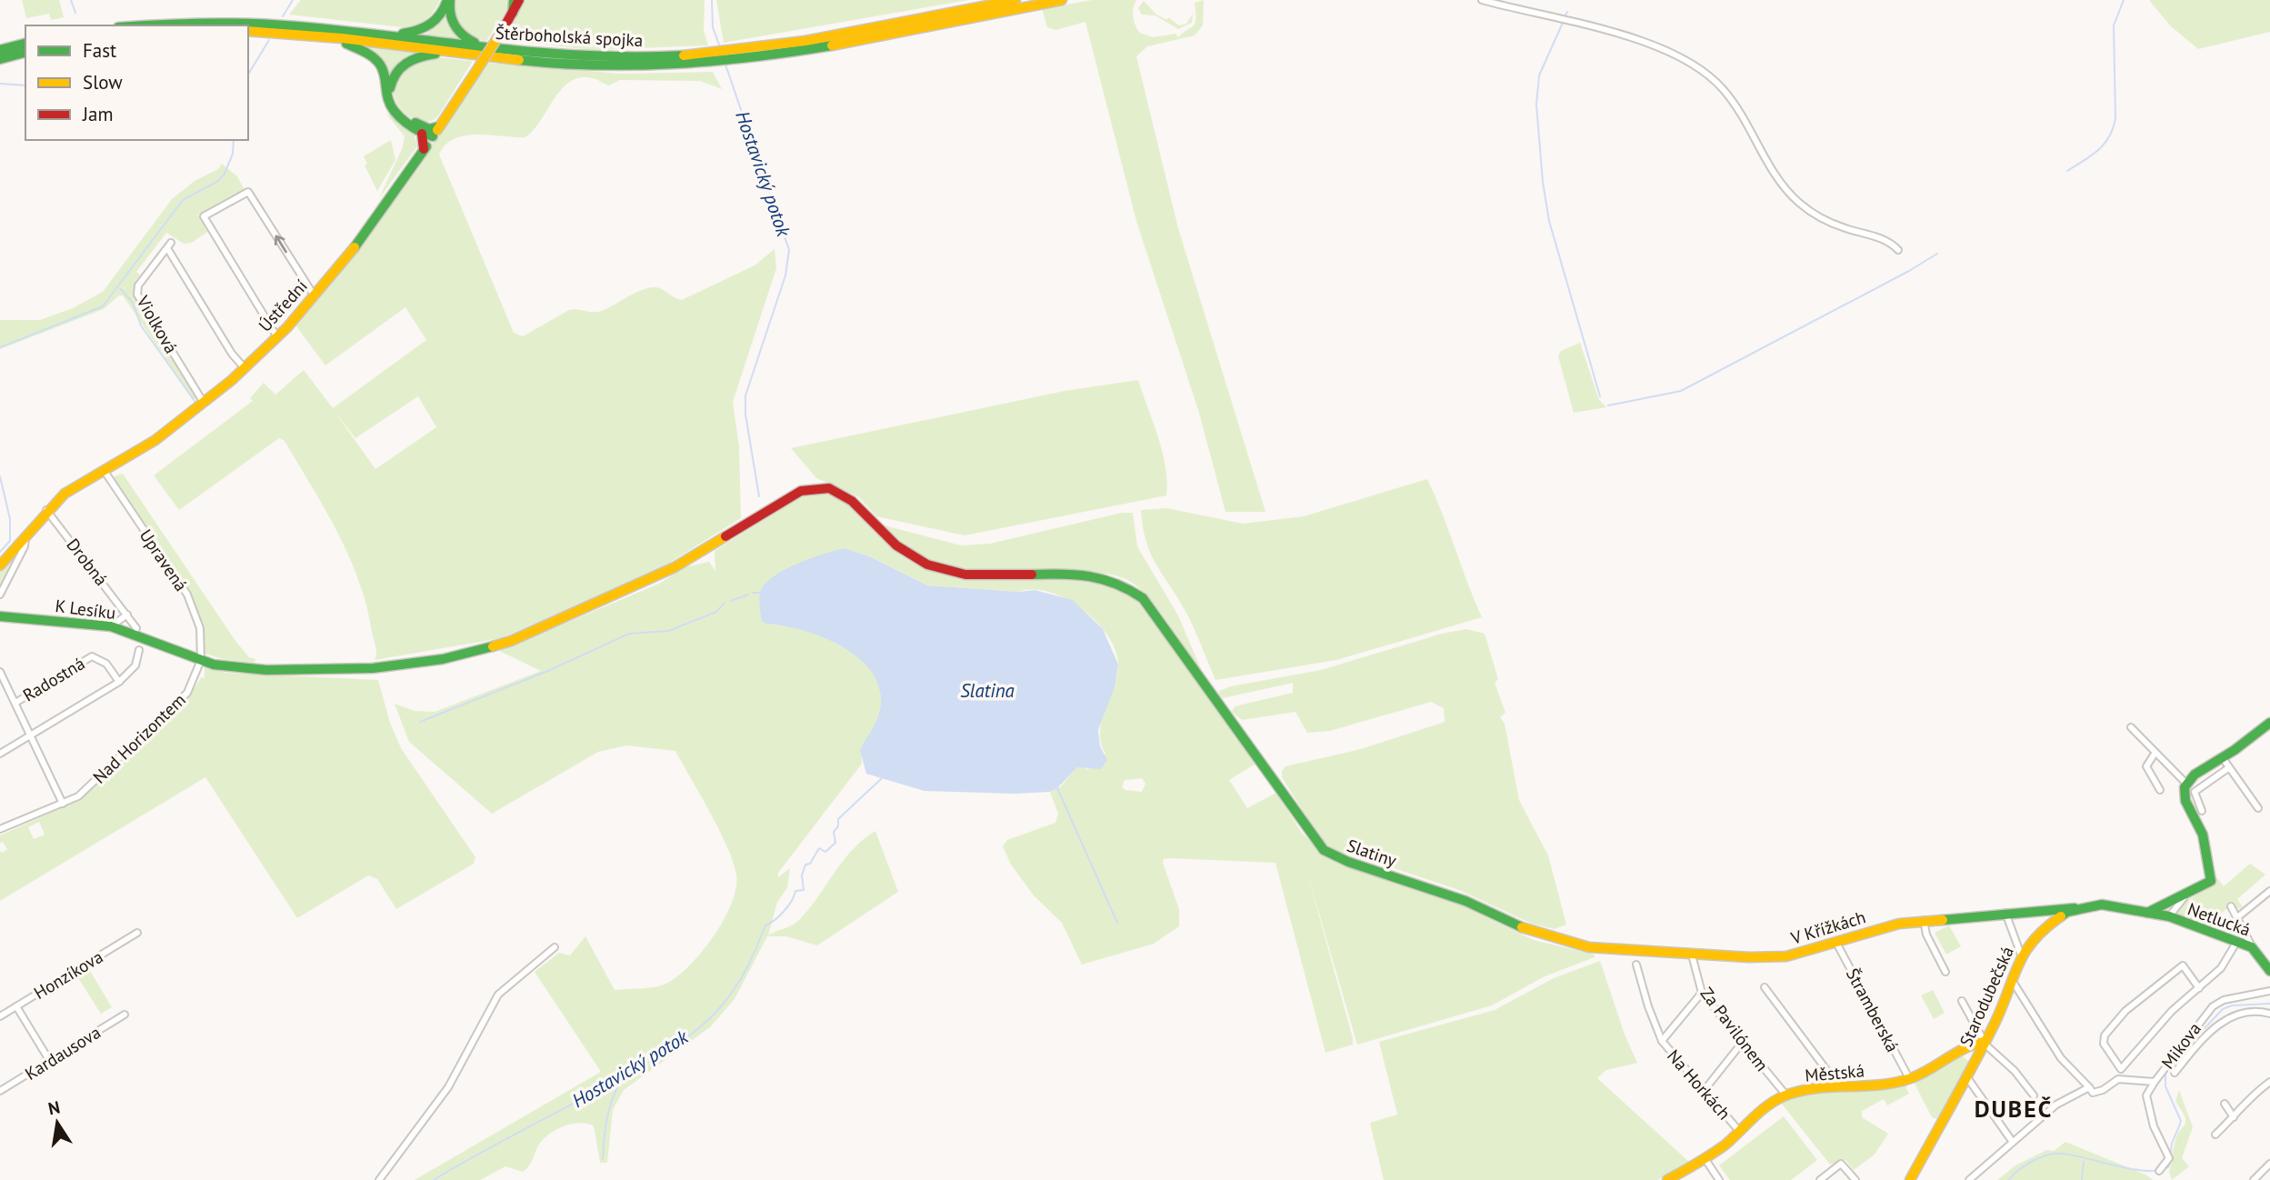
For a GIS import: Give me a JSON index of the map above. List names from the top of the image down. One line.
{"streets":{"main road":["Štěrboholská spojka","Ústřední","K Lesíku","Slatiny","Netlucká","V Křížkách","Starodubečská","Městská"],"street":["Violková","Upravená","Drobná","Radostná","Nad Horizontem","Honzíkova","Štramberská","Za Pavilónem","Mikova","Kardausova","Na Horkách"]},"crossings":[["Ústřední","Violková"],["Ústřední","Upravená"],["Ústřední","Drobná"],["Upravená","K Lesíku"],["Upravená","Nad Horizontem"],["K Lesíku","Nad Horizontem"],["K Lesíku","Slatiny"],["Slatiny","V Křížkách"],["Netlucká","Starodubečská"],["V Křížkách","Starodubečská"],["V Křížkách","Štramberská"],["Starodubečská","Městská"],["Štramberská","Městská"],["Za Pavilónem","Městská"],["Městská","Na Horkách"]],"districts":["DUBEČ"],"water":["Hostavický potok","Slatina"],"legend":["Fast","Slow","Jam"],"north":"top"}
